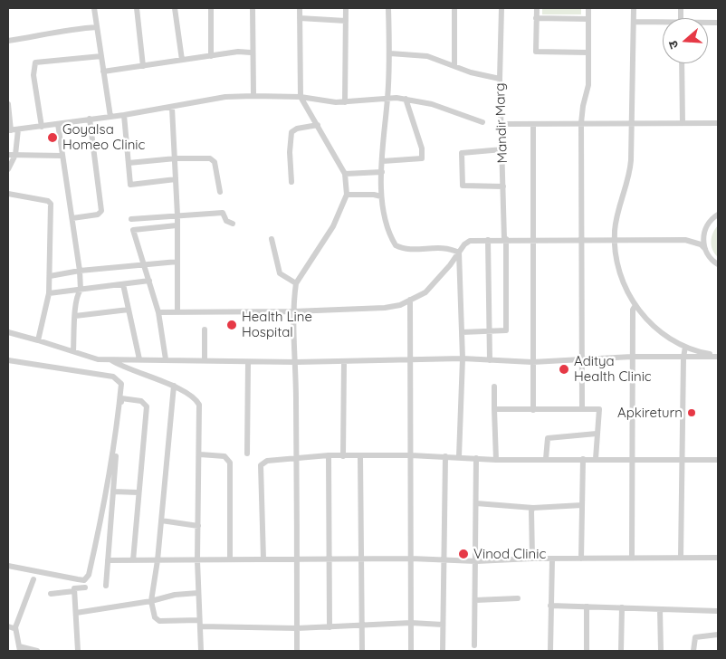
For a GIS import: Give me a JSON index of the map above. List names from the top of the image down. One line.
{"streets":{"street":["Mandir Marg"]},"places":["Goyalsa Homeo Clinic","Health Line Hospital","Aditya Health Clinic","Apkireturn","Vinod Clinic"],"north":"left"}
